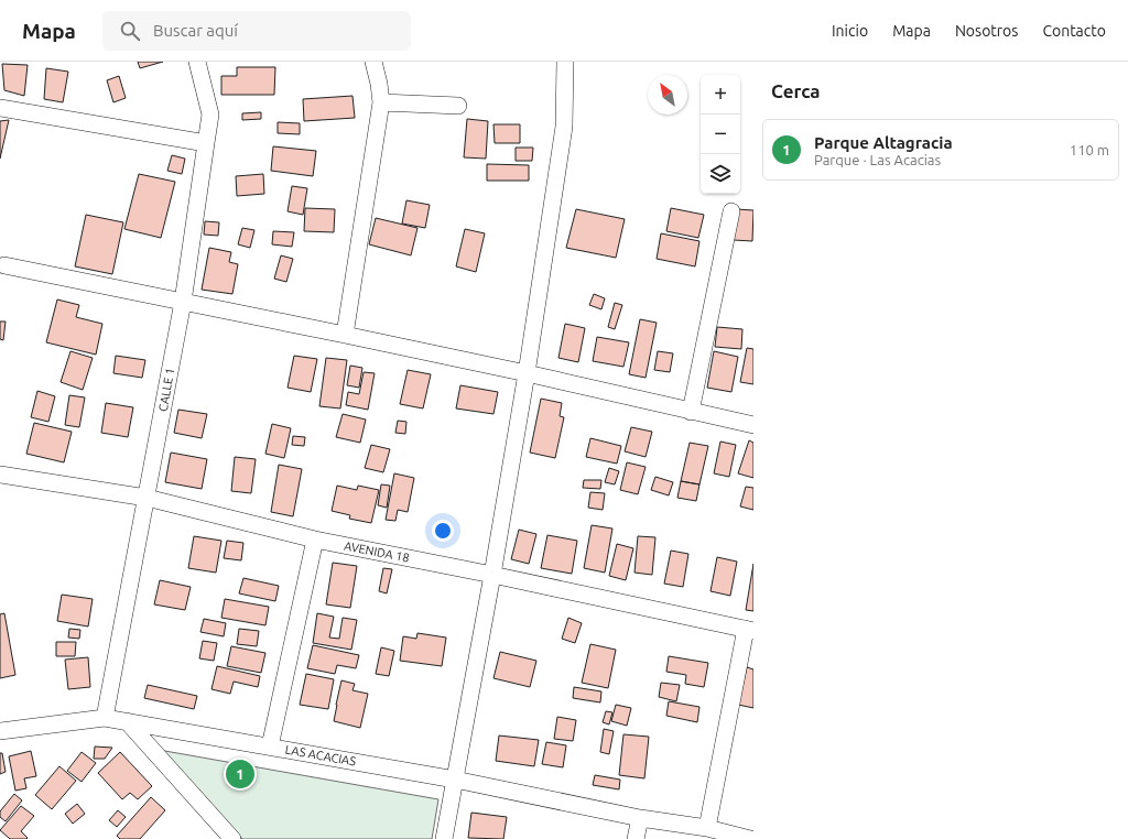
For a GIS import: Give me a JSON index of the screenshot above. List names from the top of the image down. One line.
{"streets":{"street":["CALLE 1","AVENIDA 18","LAS ACACIAS"]},"crossings":[["CALLE 1","AVENIDA 18"],["CALLE 1","LAS ACACIAS"]],"north":"top left","page":{"header":"Mapa","search":"Buscar aquí","nav":["Inicio","Mapa","Nosotros","Contacto"],"heading":"Cerca","map_buttons":["+","−"],"list":[{"mark":"1","name":"Parque Altagracia","note":"Parque · Las Acacias","value":"110 m"}],"pins":"1"}}
